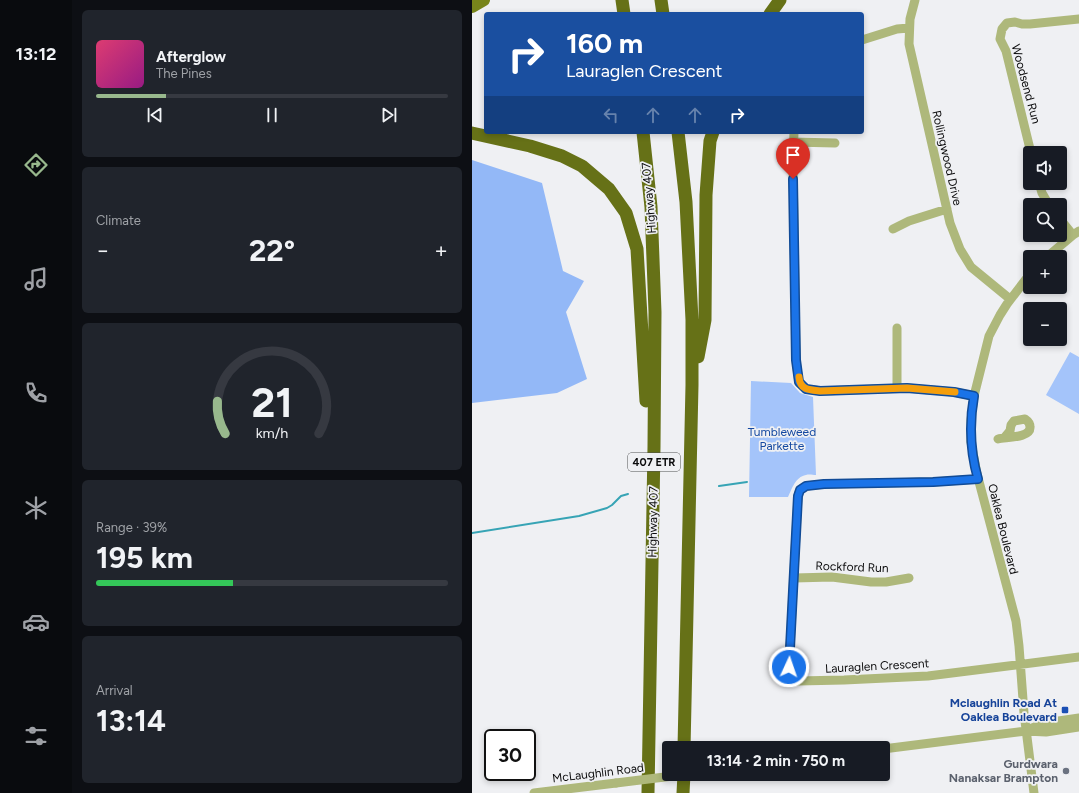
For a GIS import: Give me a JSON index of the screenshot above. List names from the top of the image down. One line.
{"streets":{"highway":["Highway 407","407 ETR"],"street":["Woodsend Run","Rollingwood Drive","Oaklea Boulevard","Rockford Run","Lauraglen Crescent","McLaughlin Road"]},"crossings":[["Rollingwood Drive","Oaklea Boulevard"],["Oaklea Boulevard","Lauraglen Crescent"],["Rockford Run","Lauraglen Crescent"]],"parks":["Tumbleweed Parkette"],"places":{"transit":["Mclaughlin Road At Oaklea Boulevard"],"other":["Gurdwara Nanaksar Brampton"]},"page":{"tabs":"13:12","turn":["160 m","Lauraglen Crescent"],"song":["Afterglow","The Pines"],"map_buttons":["+","−"],"tile":["Climate",["Range · 39%","195 km"],["Arrival","13:14"]],"heat":["−","22°","+"],"limit":"30","trip":"13:14 · 2 min · 750 m","gauge":["21","km/h"]}}
